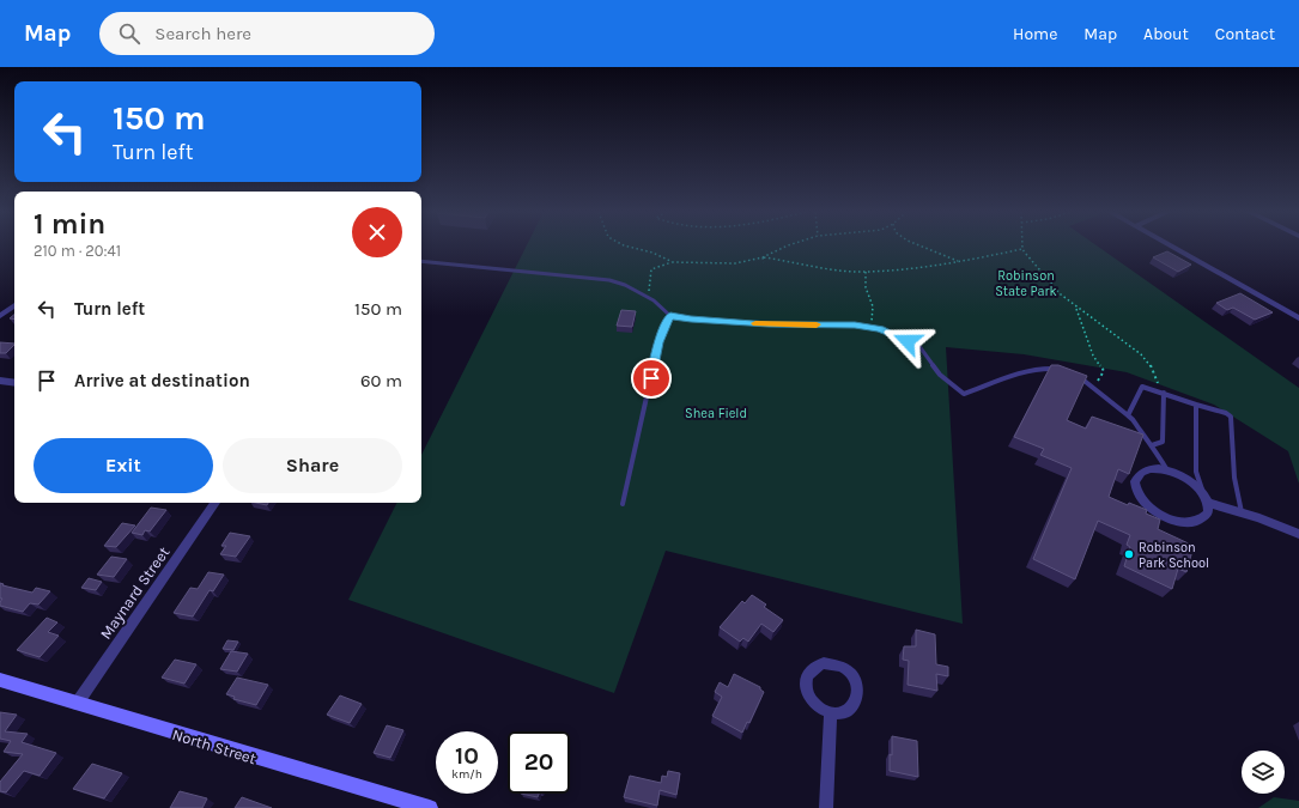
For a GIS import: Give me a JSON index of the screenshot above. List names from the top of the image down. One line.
{"streets":{"main road":["North Street"],"street":["Maynard Street"]},"crossings":[["Maynard Street","North Street"]],"parks":["Robinson State Park","Shea Field"],"places":["Robinson Park School"],"page":{"header":"Map","search":"Search here","nav":["Home","Map","About","Contact"],"turn":["150 m","Turn left"],"heading":["1 min","210 m · 20:41"],"list":[{"name":"Turn left","value":"150 m"},{"name":"Arrive at destination","value":"60 m"}],"buttons":["Exit","Share"],"speed":"10 km/h","limit":"20"}}
